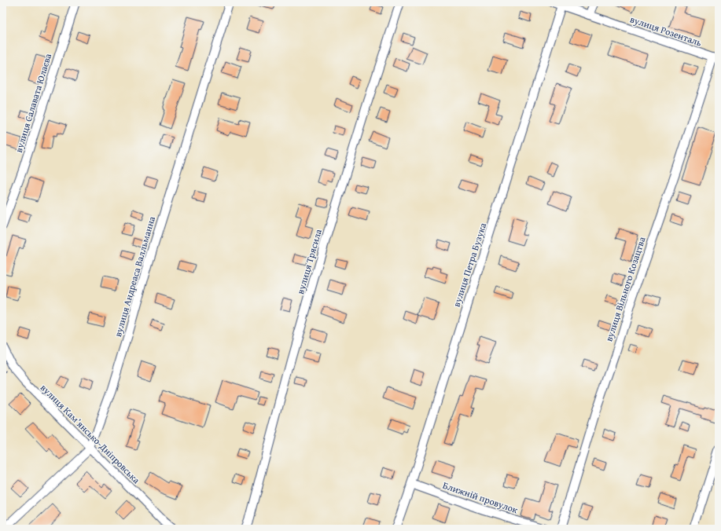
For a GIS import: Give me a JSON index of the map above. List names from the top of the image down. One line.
{"streets":{"street":["вулиця Розенталь","вулиця Салавата Юлаєва","вулиця Трясила","вулиця Петра Бузука","вулиця Андреаса Валльманна","вулиця Вільного Козацтва","вулиця Кам’янсько-Дніпровська","Ближній провулок"]},"crossings":[["вулиця Розенталь","вулиця Петра Бузука"],["вулиця Розенталь","вулиця Вільного Козацтва"],["вулиця Петра Бузука","Ближній провулок"],["вулиця Андреаса Валльманна","вулиця Кам’янсько-Дніпровська"]]}
